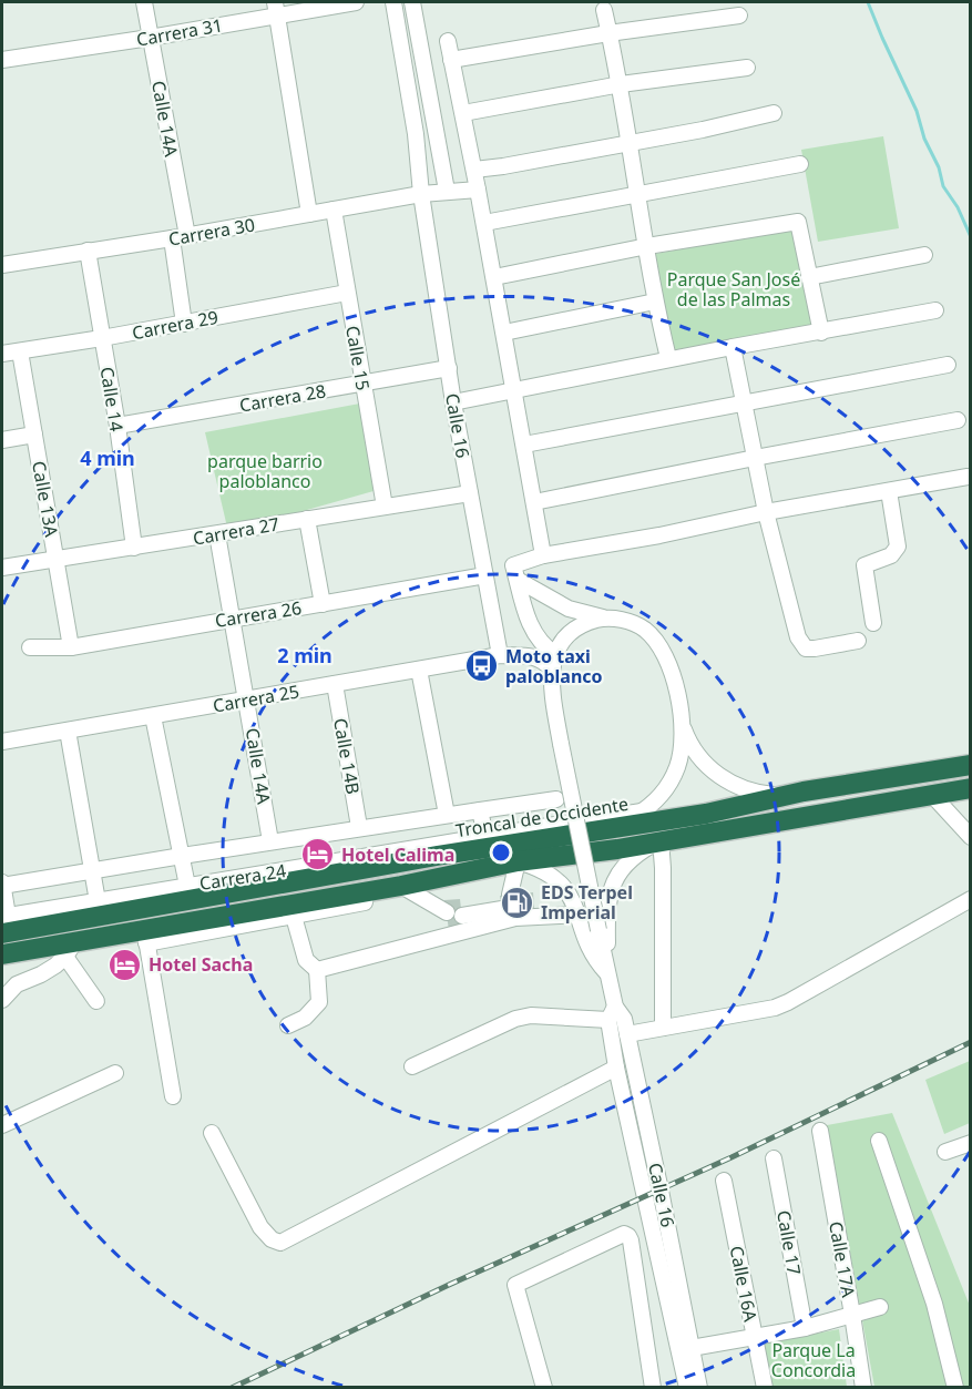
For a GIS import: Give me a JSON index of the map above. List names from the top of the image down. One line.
{"streets":{"highway":["Troncal de Occidente"],"street":["Carrera 31","Calle 14A","Carrera 30","Carrera 29","Calle 15","Carrera 28","Calle 14","Calle 16","Calle 13A","Carrera 27","Carrera 26","Carrera 25","Calle 14B","Carrera 24","Calle 17","Calle 17A","Calle 16A"]},"crossings":[["Carrera 31","Calle 14A"],["Calle 14A","Carrera 30"],["Calle 14A","Carrera 29"],["Calle 14A","Carrera 27"],["Calle 14A","Carrera 26"],["Calle 14A","Carrera 25"],["Carrera 30","Calle 15"],["Carrera 30","Calle 14"],["Carrera 30","Calle 16"],["Carrera 29","Calle 15"],["Carrera 29","Calle 14"],["Carrera 29","Calle 13A"],["Calle 15","Carrera 28"],["Calle 15","Carrera 27"],["Carrera 28","Calle 14"],["Carrera 28","Calle 16"],["Calle 14","Carrera 27"],["Calle 16","Carrera 27"],["Calle 16","Carrera 26"],["Calle 16","Carrera 25"],["Calle 13A","Carrera 27"],["Calle 13A","Carrera 26"],["Carrera 25","Calle 14B"],["Troncal de Occidente","Carrera 24"]],"parks":["Parque San José de las Palmas","parque barrio paloblanco","Parque La Concordia"],"places":{"bus stop":["Moto taxi paloblanco"],"hotel":["Hotel Calima","Hotel Sacha"],"fuel station":["EDS Terpel Imperial"]},"rings":["4 min","2 min"]}
